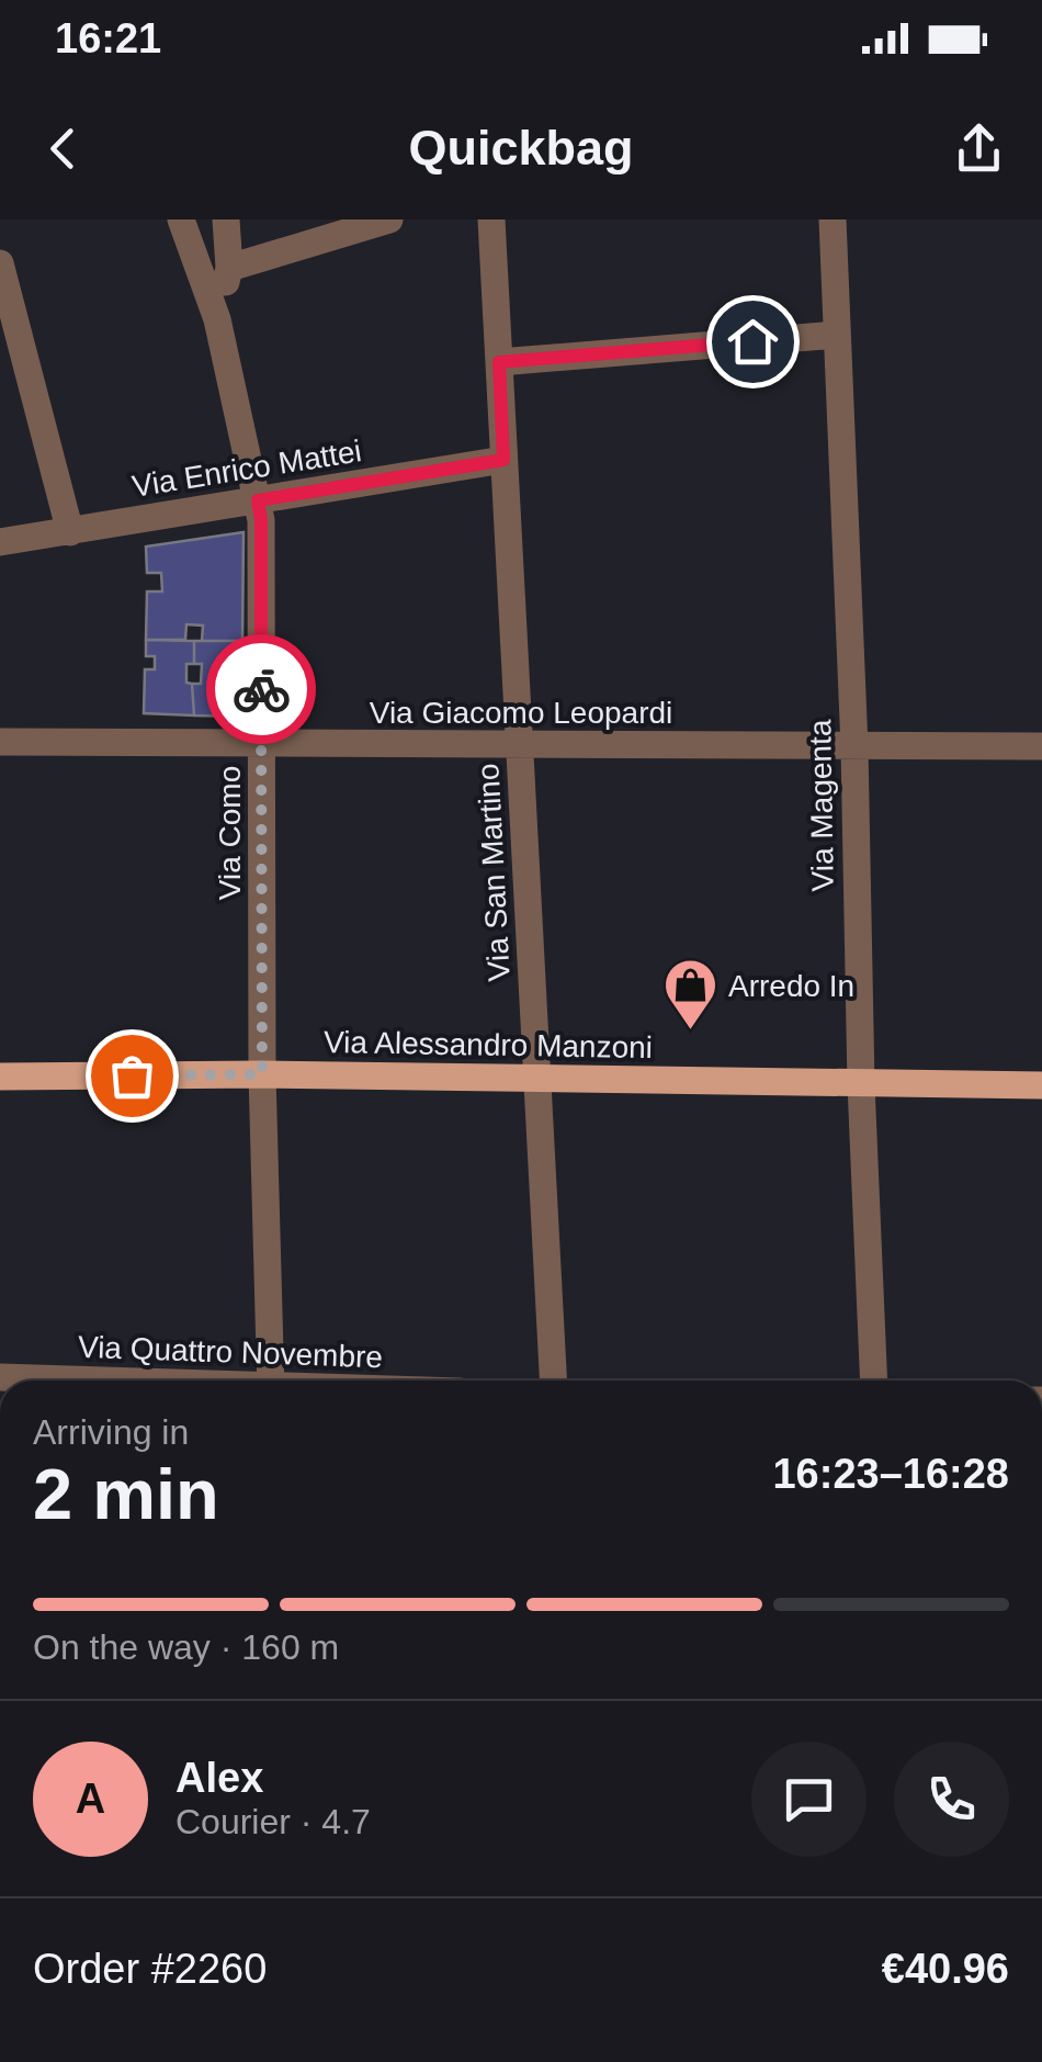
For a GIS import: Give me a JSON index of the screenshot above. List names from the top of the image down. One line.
{"streets":{"main road":["Via Alessandro Manzoni"],"street":["Via Enrico Mattei","Via Giacomo Leopardi","Via Magenta","Via Como","Via San Martino","Via Quattro Novembre"]},"crossings":[["Via Enrico Mattei","Via Como"],["Via Enrico Mattei","Via San Martino"],["Via Giacomo Leopardi","Via Magenta"],["Via Giacomo Leopardi","Via Como"],["Via Giacomo Leopardi","Via San Martino"],["Via Magenta","Via Alessandro Manzoni"],["Via Como","Via Alessandro Manzoni"],["Via San Martino","Via Alessandro Manzoni"]],"places":{"shop":["Arredo In"]},"page":{"status":"16:21","header":"Quickbag","heading":["2 min","Arriving in","16:23–16:28"],"panel":["Alex","Courier · 4.7","Order #2260","€40.96"],"bar":"On the way · 160 m","round":"A"}}
